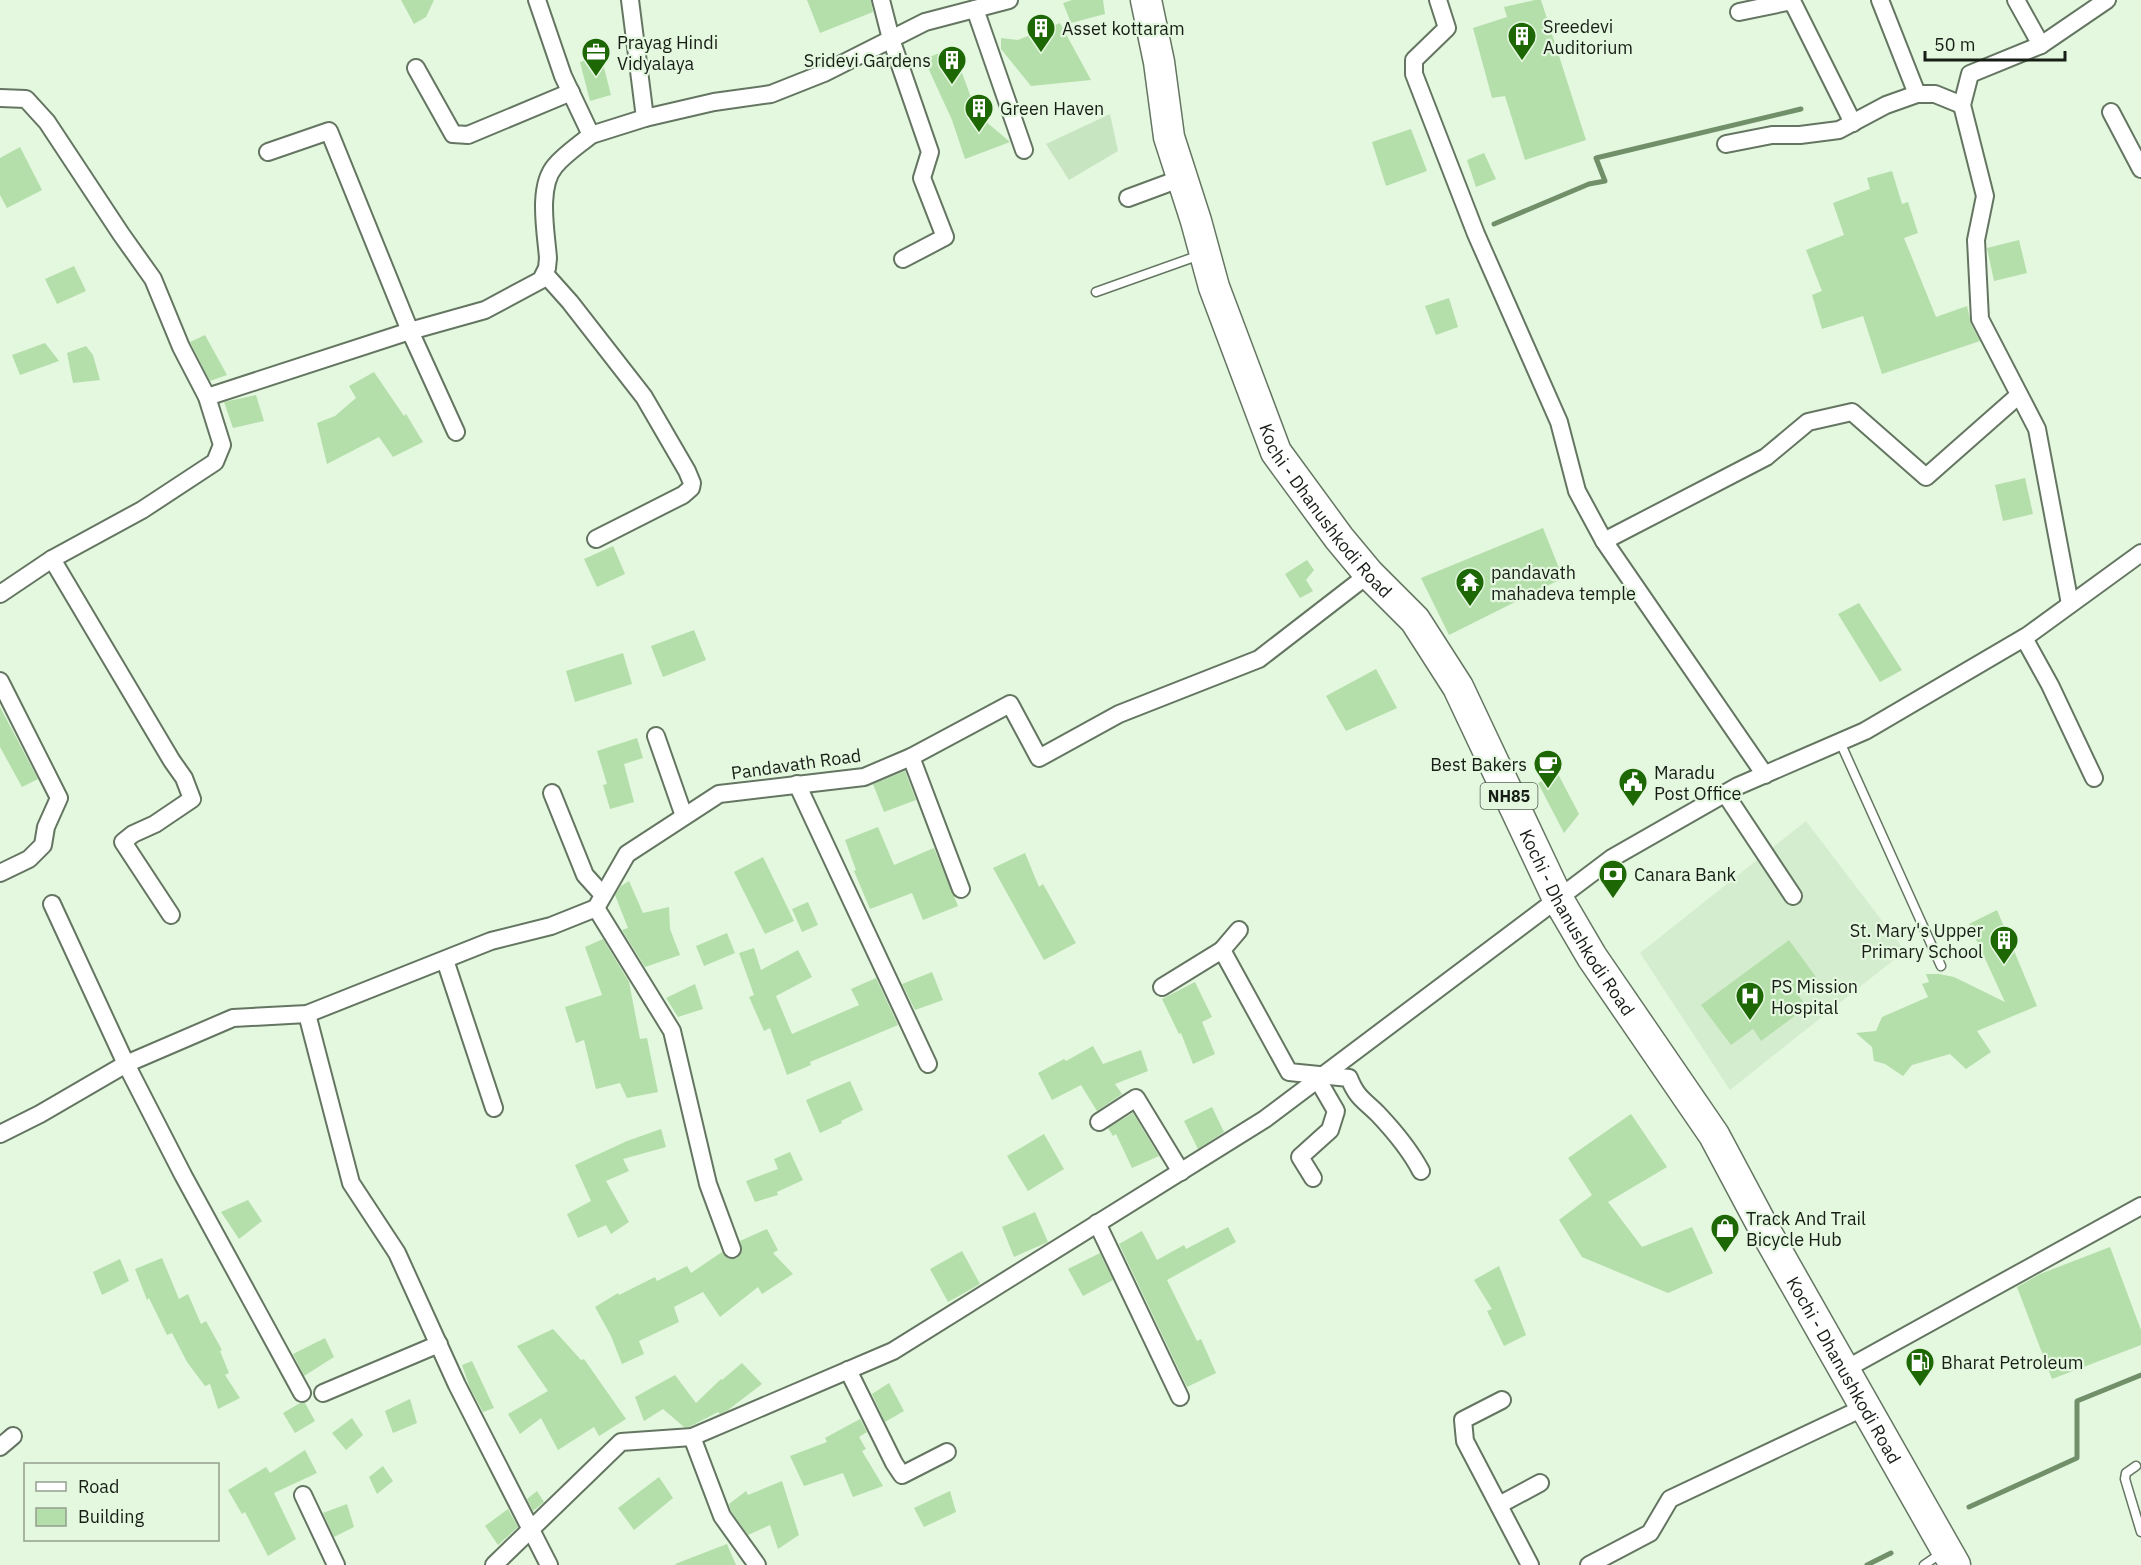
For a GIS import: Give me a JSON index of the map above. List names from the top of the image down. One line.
{"streets":{"highway":["Kochi - Dhanushkodi Road","NH85"],"street":["Pandavath Road"]},"crossings":[["Kochi - Dhanushkodi Road","Pandavath Road"]],"places":{"building":["Asset kottaram","Sreedevi Auditorium","Sridevi Gardens","Green Haven","St. Mary's Upper Primary School"],"office":["Prayag Hindi Vidyalaya"],"temple":["pandavath mahadeva temple"],"cafe":["Best Bakers"],"public building":["Maradu Post Office"],"bank":["Canara Bank"],"hospital":["PS Mission Hospital"],"shop":["Track And Trail Bicycle Hub"],"fuel station":["Bharat Petroleum"]},"legend":["Road","Building"],"scale_bar":"50 m"}
